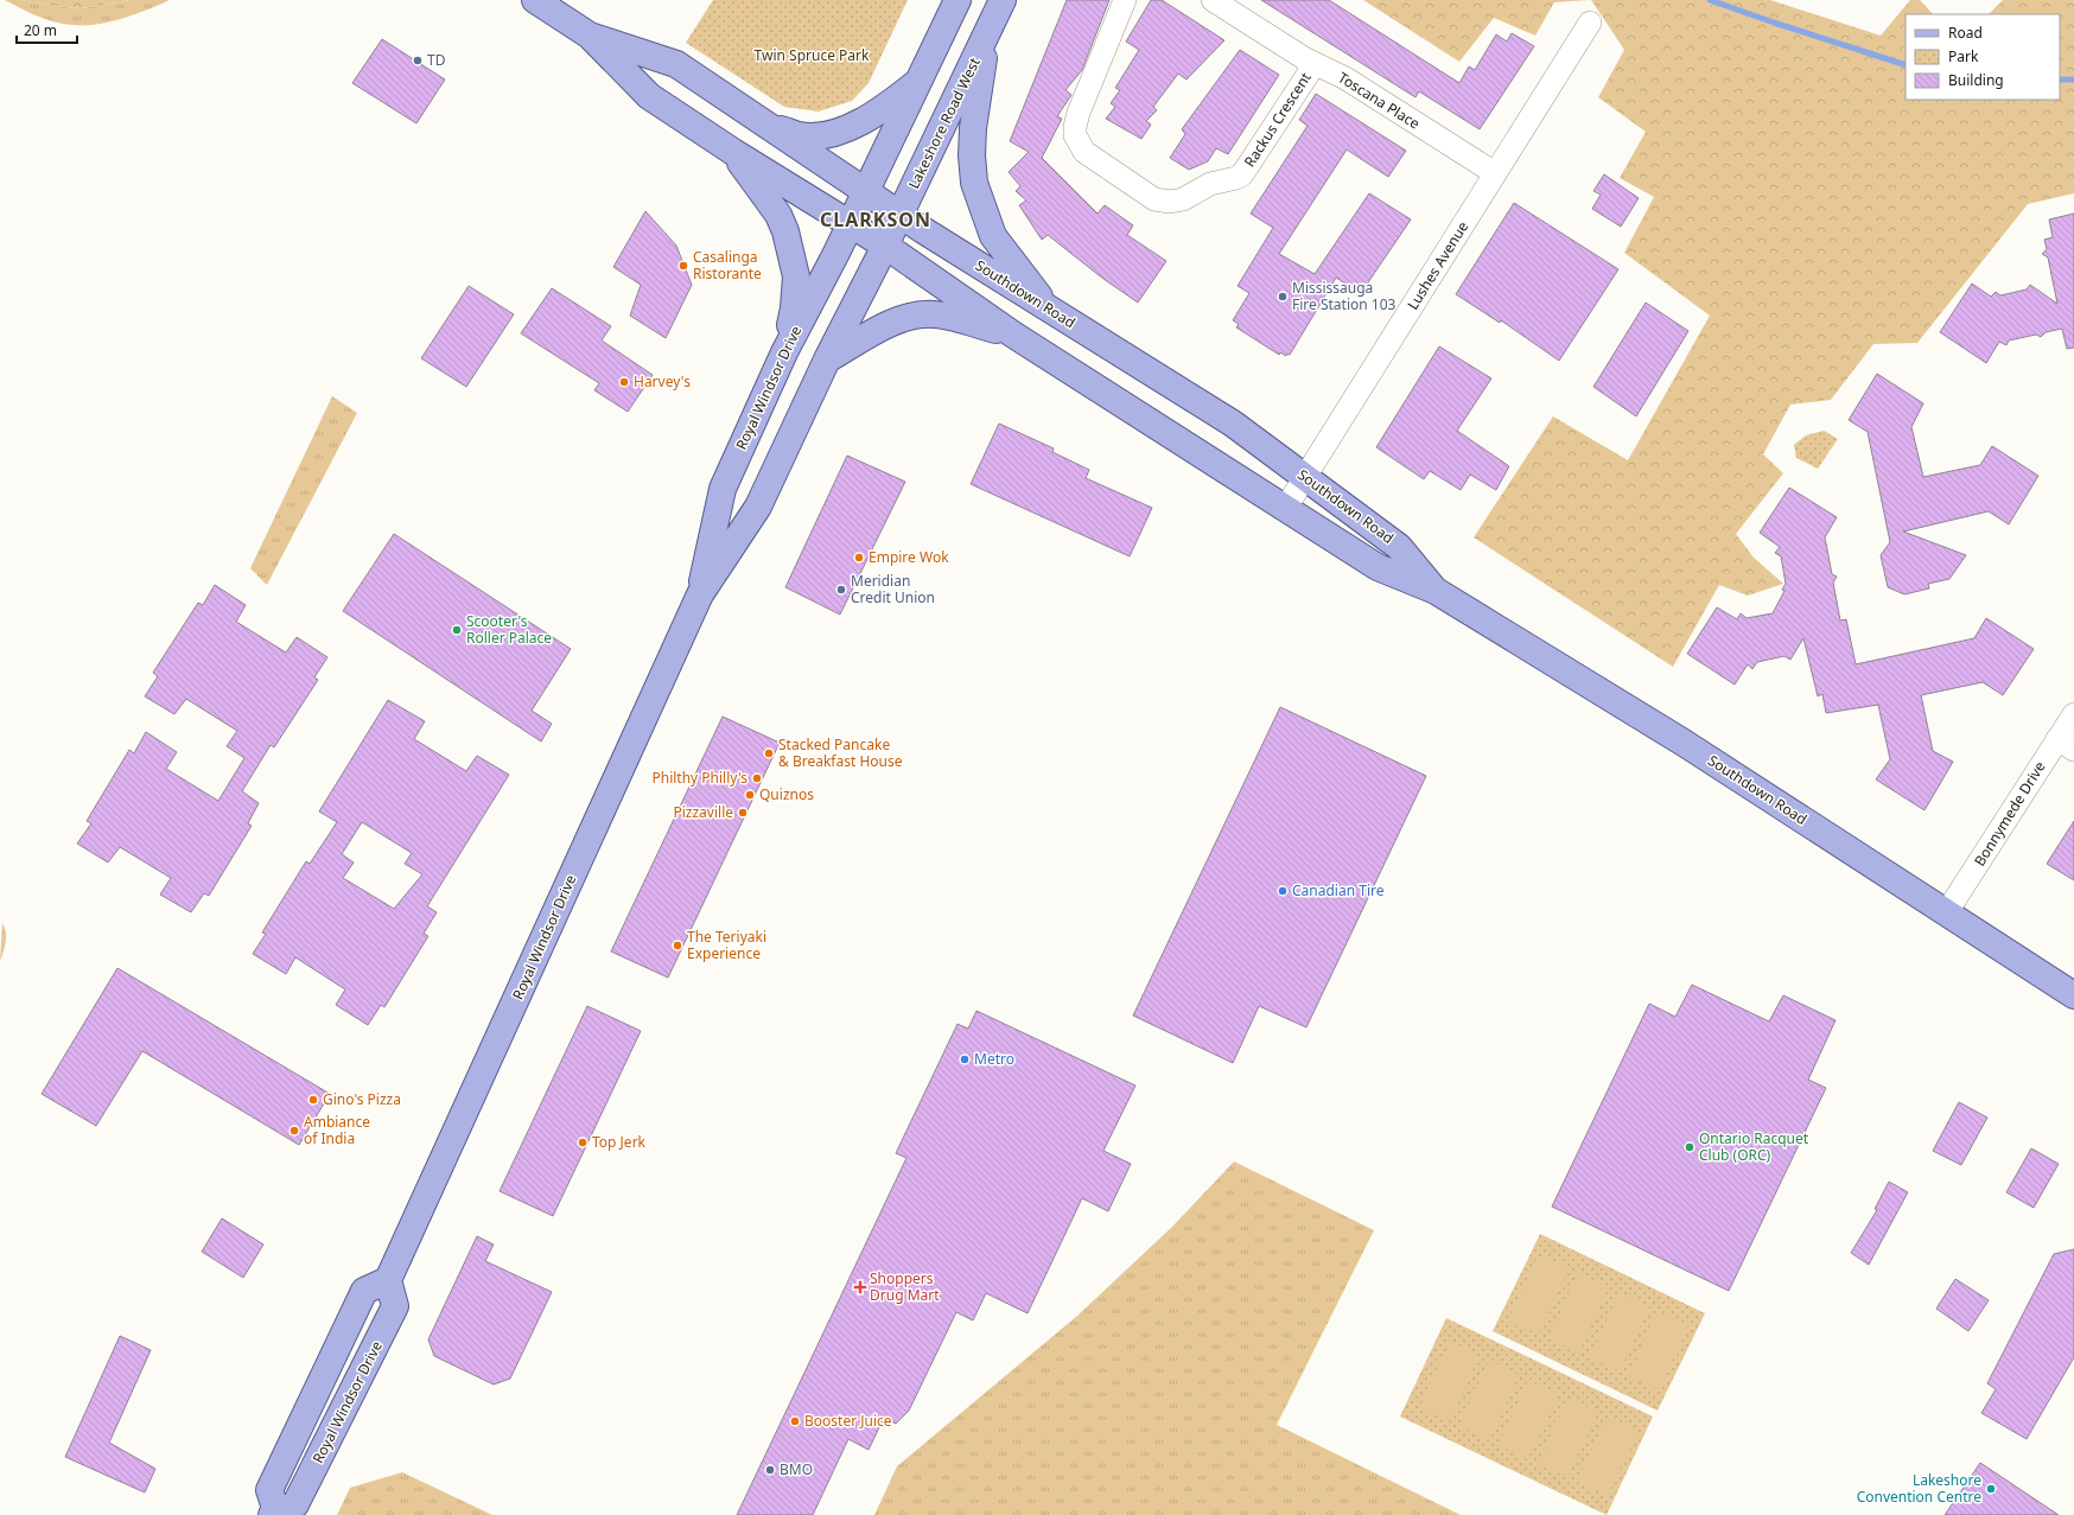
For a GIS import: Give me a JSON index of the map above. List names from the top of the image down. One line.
{"streets":{"main road":["Lakeshore Road West","Southdown Road","Royal Windsor Drive"],"street":["Toscana Place","Rackus Crescent","Lushes Avenue","Bonnymede Drive"]},"crossings":[["Toscana Place","Rackus Crescent"],["Toscana Place","Lushes Avenue"],["Lakeshore Road West","Southdown Road"],["Lakeshore Road West","Royal Windsor Drive"],["Lushes Avenue","Southdown Road"],["Southdown Road","Royal Windsor Drive"],["Southdown Road","Bonnymede Drive"]],"districts":["CLARKSON"],"parks":["Twin Spruce Park"],"places":{"other":["TD","Casalinga Ristorante","Mississauga Fire Station 103","Harvey's","Empire Wok","Meridian Credit Union","Scooter's Roller Palace","Stacked Pancake & Breakfast House","Philthy Philly's","Quiznos","Pizzaville","Canadian Tire","The Teriyaki Experience","Metro","Gino's Pizza","Ambiance of India","Top Jerk","Ontario Racquet Club (ORC)","Booster Juice","BMO","Lakeshore Convention Centre"],"health":["Shoppers Drug Mart"]},"legend":["Road","Park","Building"],"scale_bar":"20 m"}
